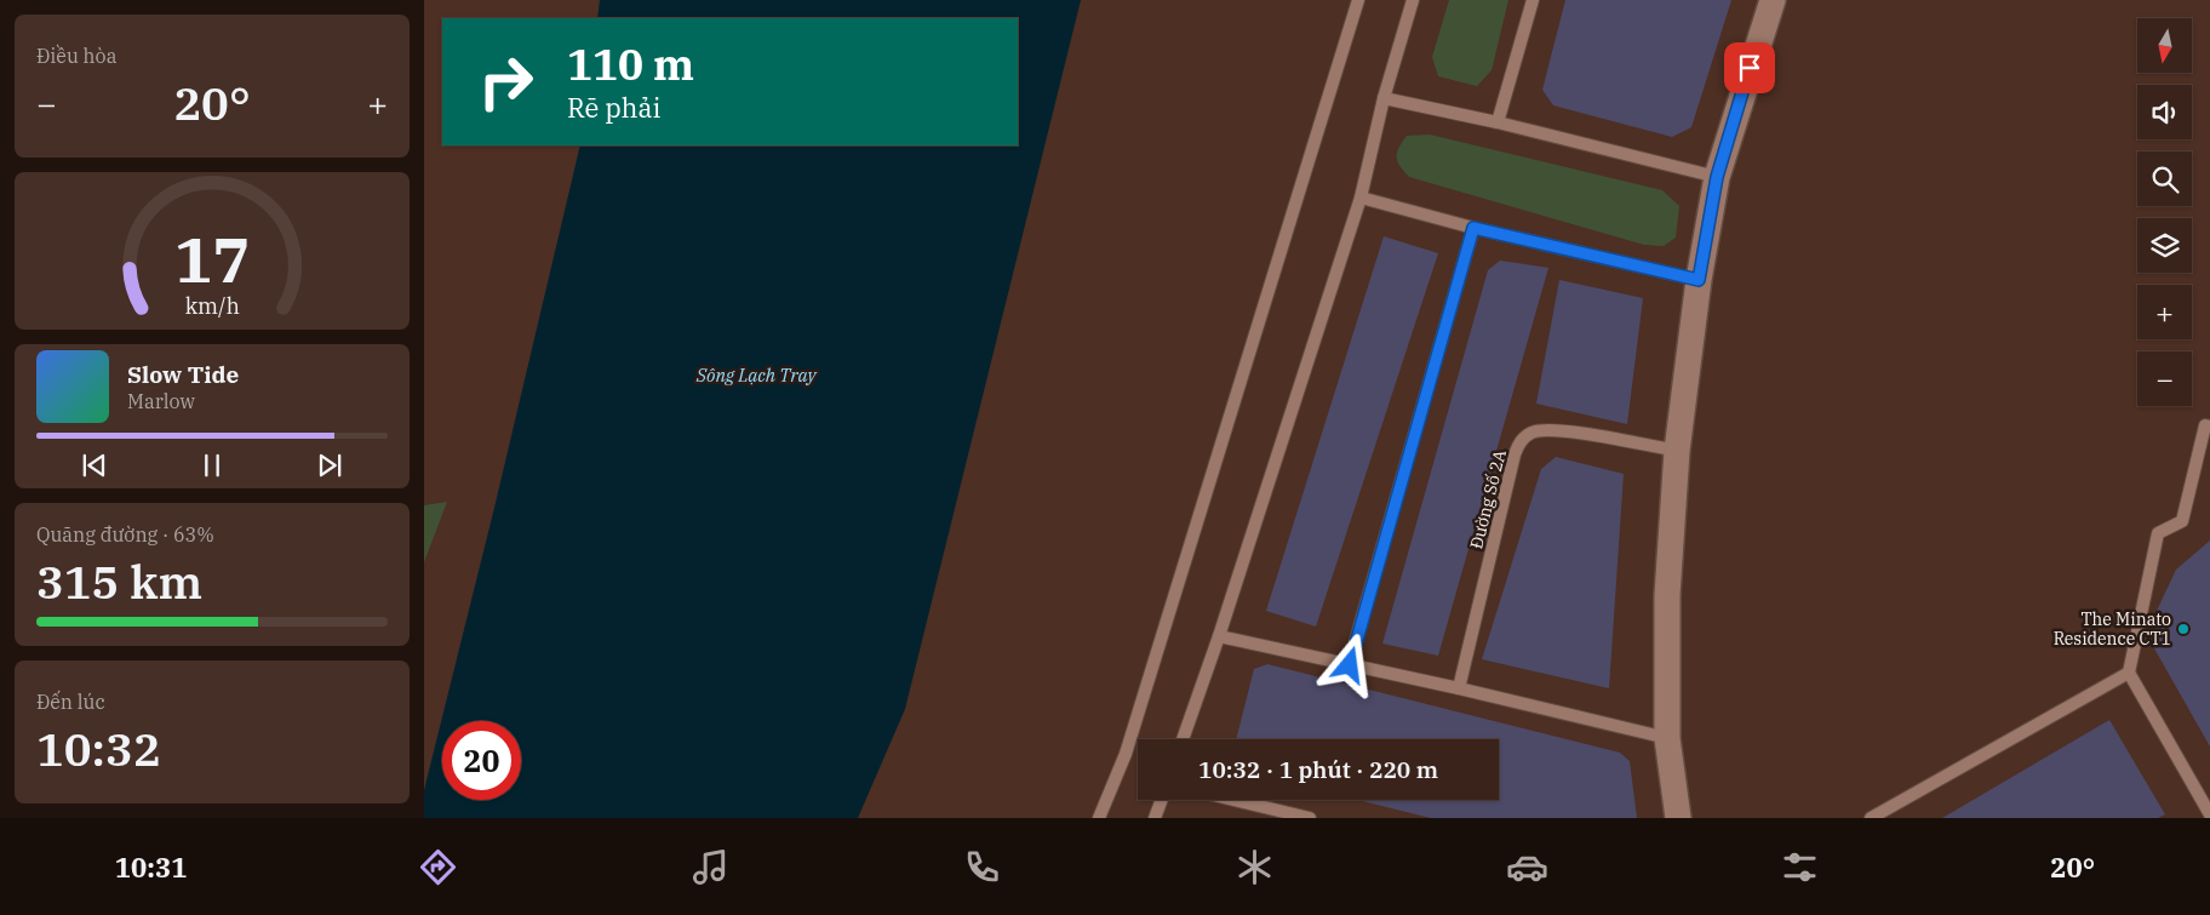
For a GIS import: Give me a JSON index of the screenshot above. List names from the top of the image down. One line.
{"streets":{"lane":["Đường Số 2A"]},"water":["Sông Lạch Tray"],"places":["The Minato Residence CT1"],"north":"bottom","page":{"tile":["Điều hòa",["Quãng đường · 63%","315 km"],["Đến lúc","10:32"]],"map_buttons":["+","−"],"turn":["110 m","Rẽ phải"],"heat":["−","20°","+"],"song":["Slow Tide","Marlow"],"limit":"20","trip":"10:32 · 1 phút · 220 m","tabs":["10:31","20°"],"gauge":["17","km/h"]}}
